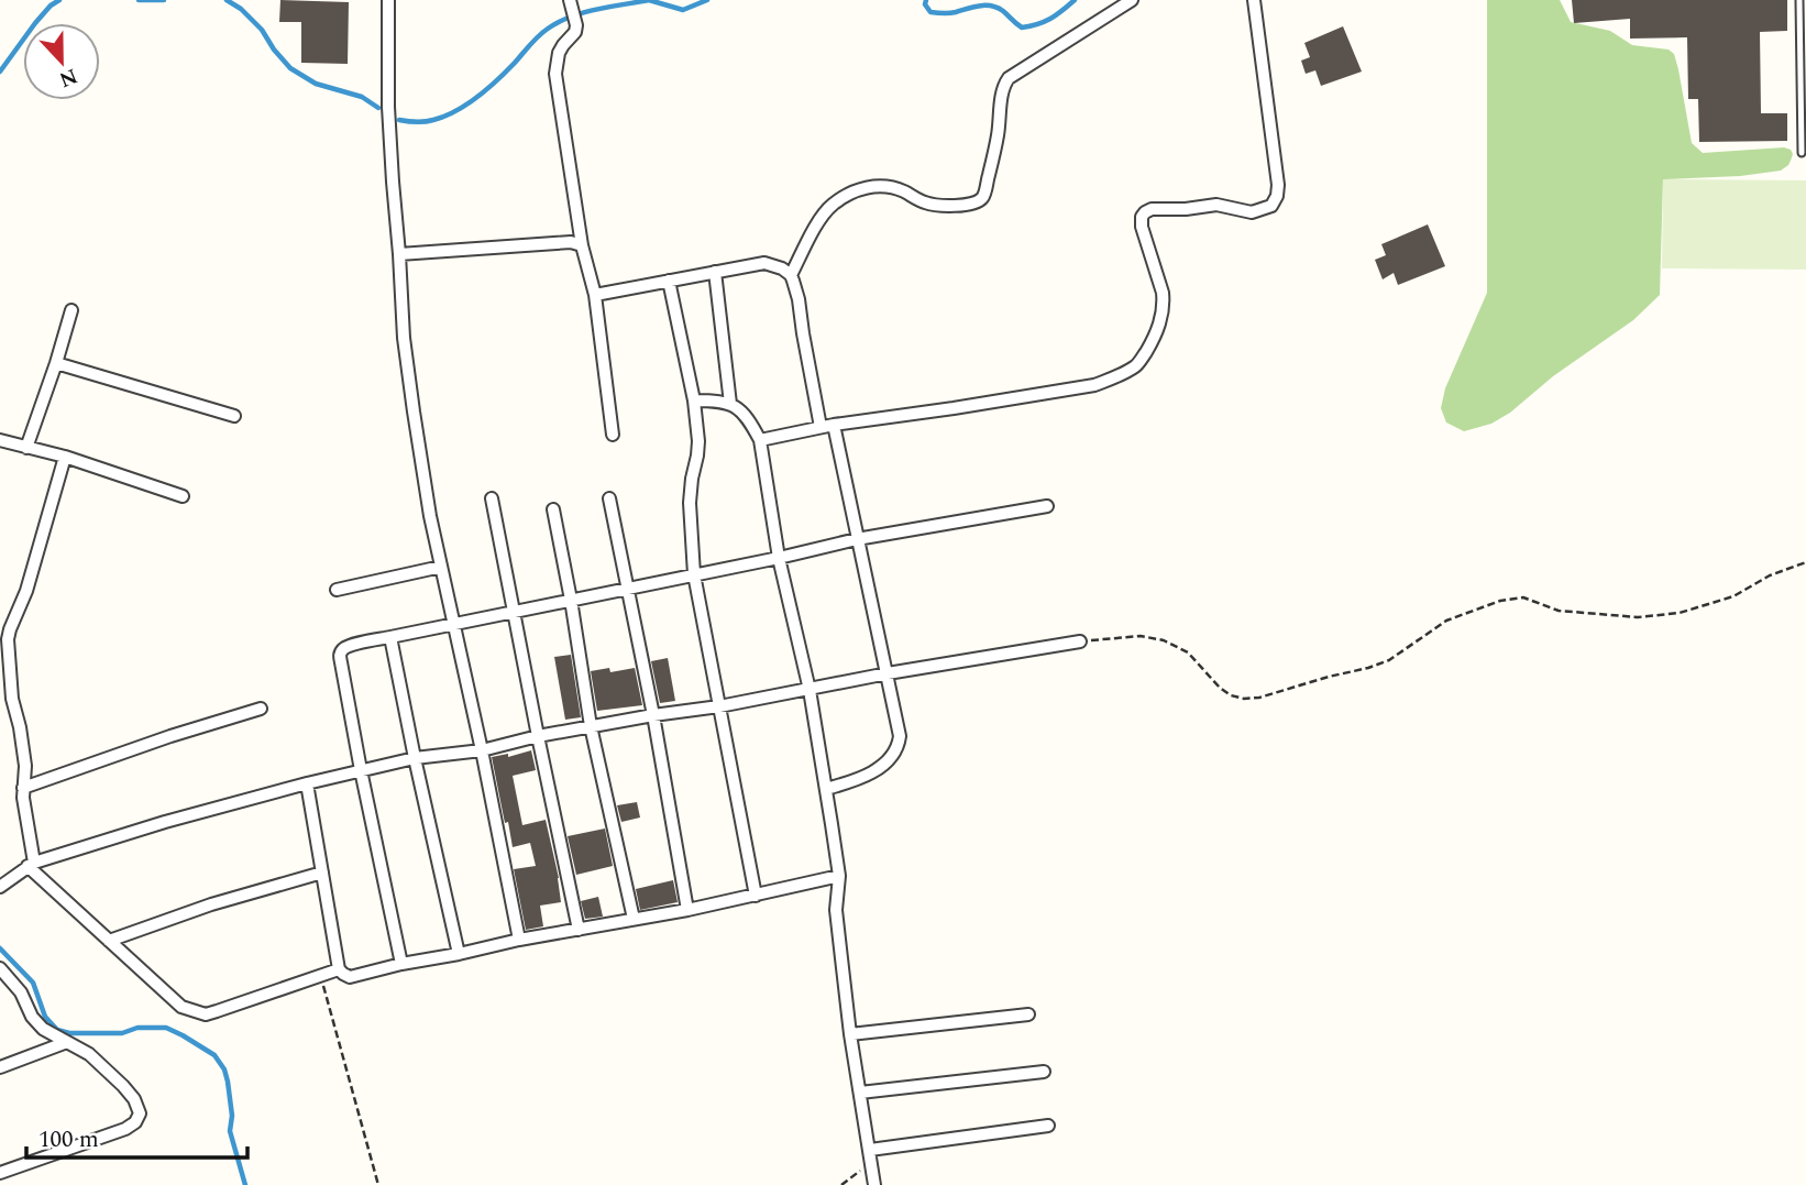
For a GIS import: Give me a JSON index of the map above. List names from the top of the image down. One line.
{"scale_bar":"100 m","north":"bottom"}
